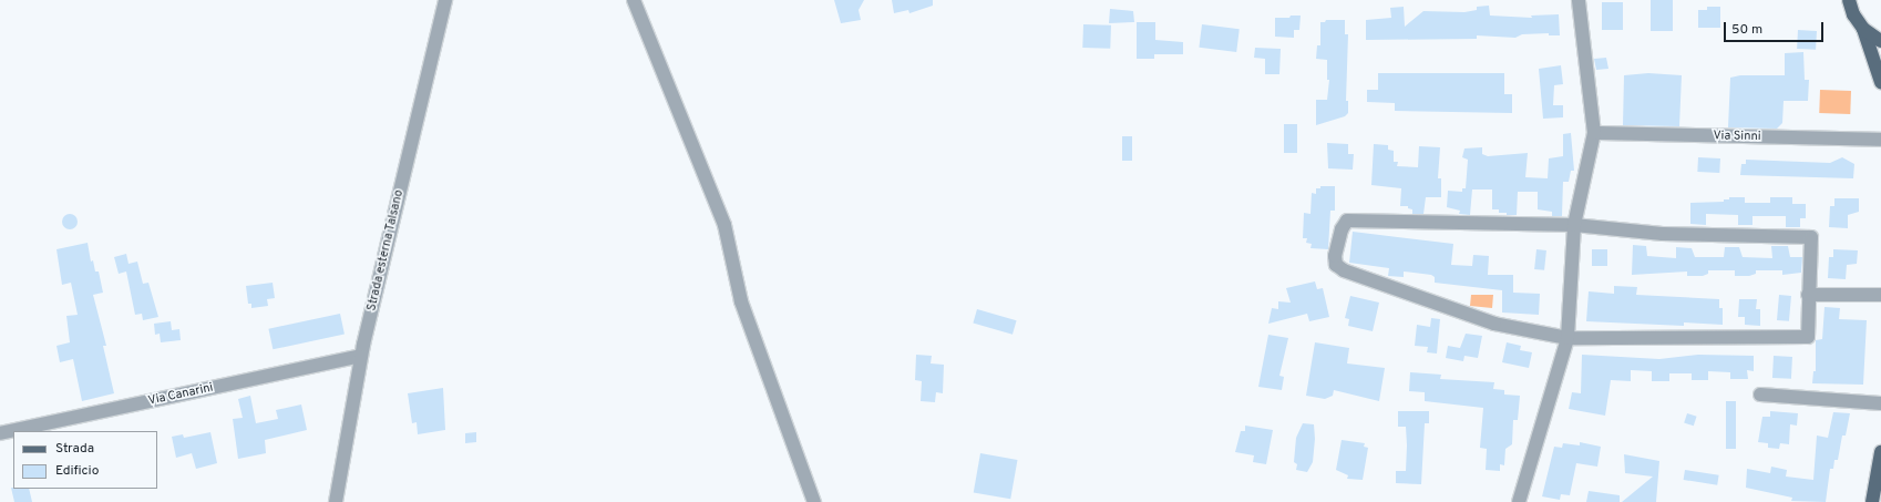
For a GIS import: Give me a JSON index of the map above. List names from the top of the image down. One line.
{"streets":{"street":["Via Sinni","Strada esterna Talsano","Via Canarini"]},"crossings":[["Strada esterna Talsano","Via Canarini"]],"legend":["Strada","Edificio"],"scale_bar":"50 m"}
